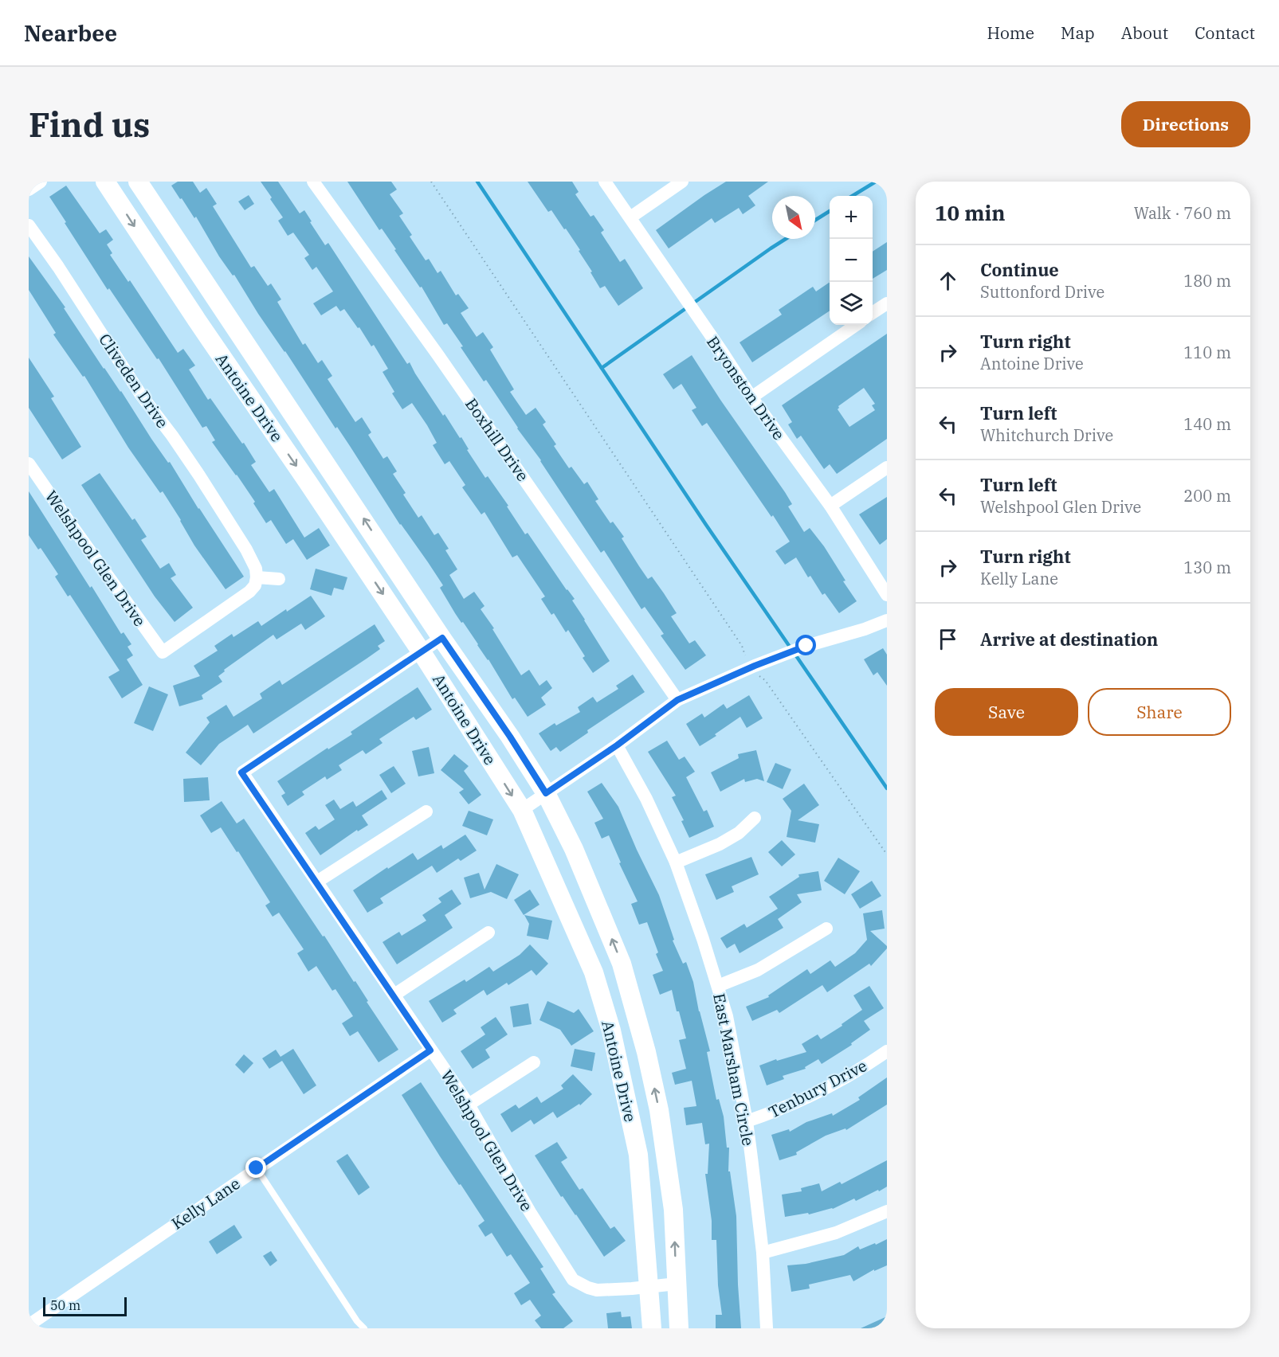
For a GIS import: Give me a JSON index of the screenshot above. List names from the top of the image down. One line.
{"streets":{"main road":["Antoine Drive"],"street":["Cliveden Drive","Bryonston Drive","Boxhill Drive","Welshpool Glen Drive","East Marsham Circle","Tenbury Drive","Kelly Lane"]},"crossings":[["Cliveden Drive","Welshpool Glen Drive"],["Antoine Drive","Welshpool Glen Drive"],["Welshpool Glen Drive","Kelly Lane"],["East Marsham Circle","Tenbury Drive"]],"scale_bar":"50 m","north":"bottom right","page":{"header":"Nearbee","nav":["Home","Map","About","Contact"],"buttons":["Directions",["Save","Share"]],"title":"Find us","heading":["10 min","Walk · 760 m"],"map_buttons":["+","−"],"list":[["Continue","Suttonford Drive","180 m"],["Turn right","Antoine Drive","110 m"],["Turn left","Whitchurch Drive","140 m"],["Turn left","Welshpool Glen Drive","200 m"],["Turn right","Kelly Lane","130 m"],"Arrive at destination"],"scale":"50 m"}}
